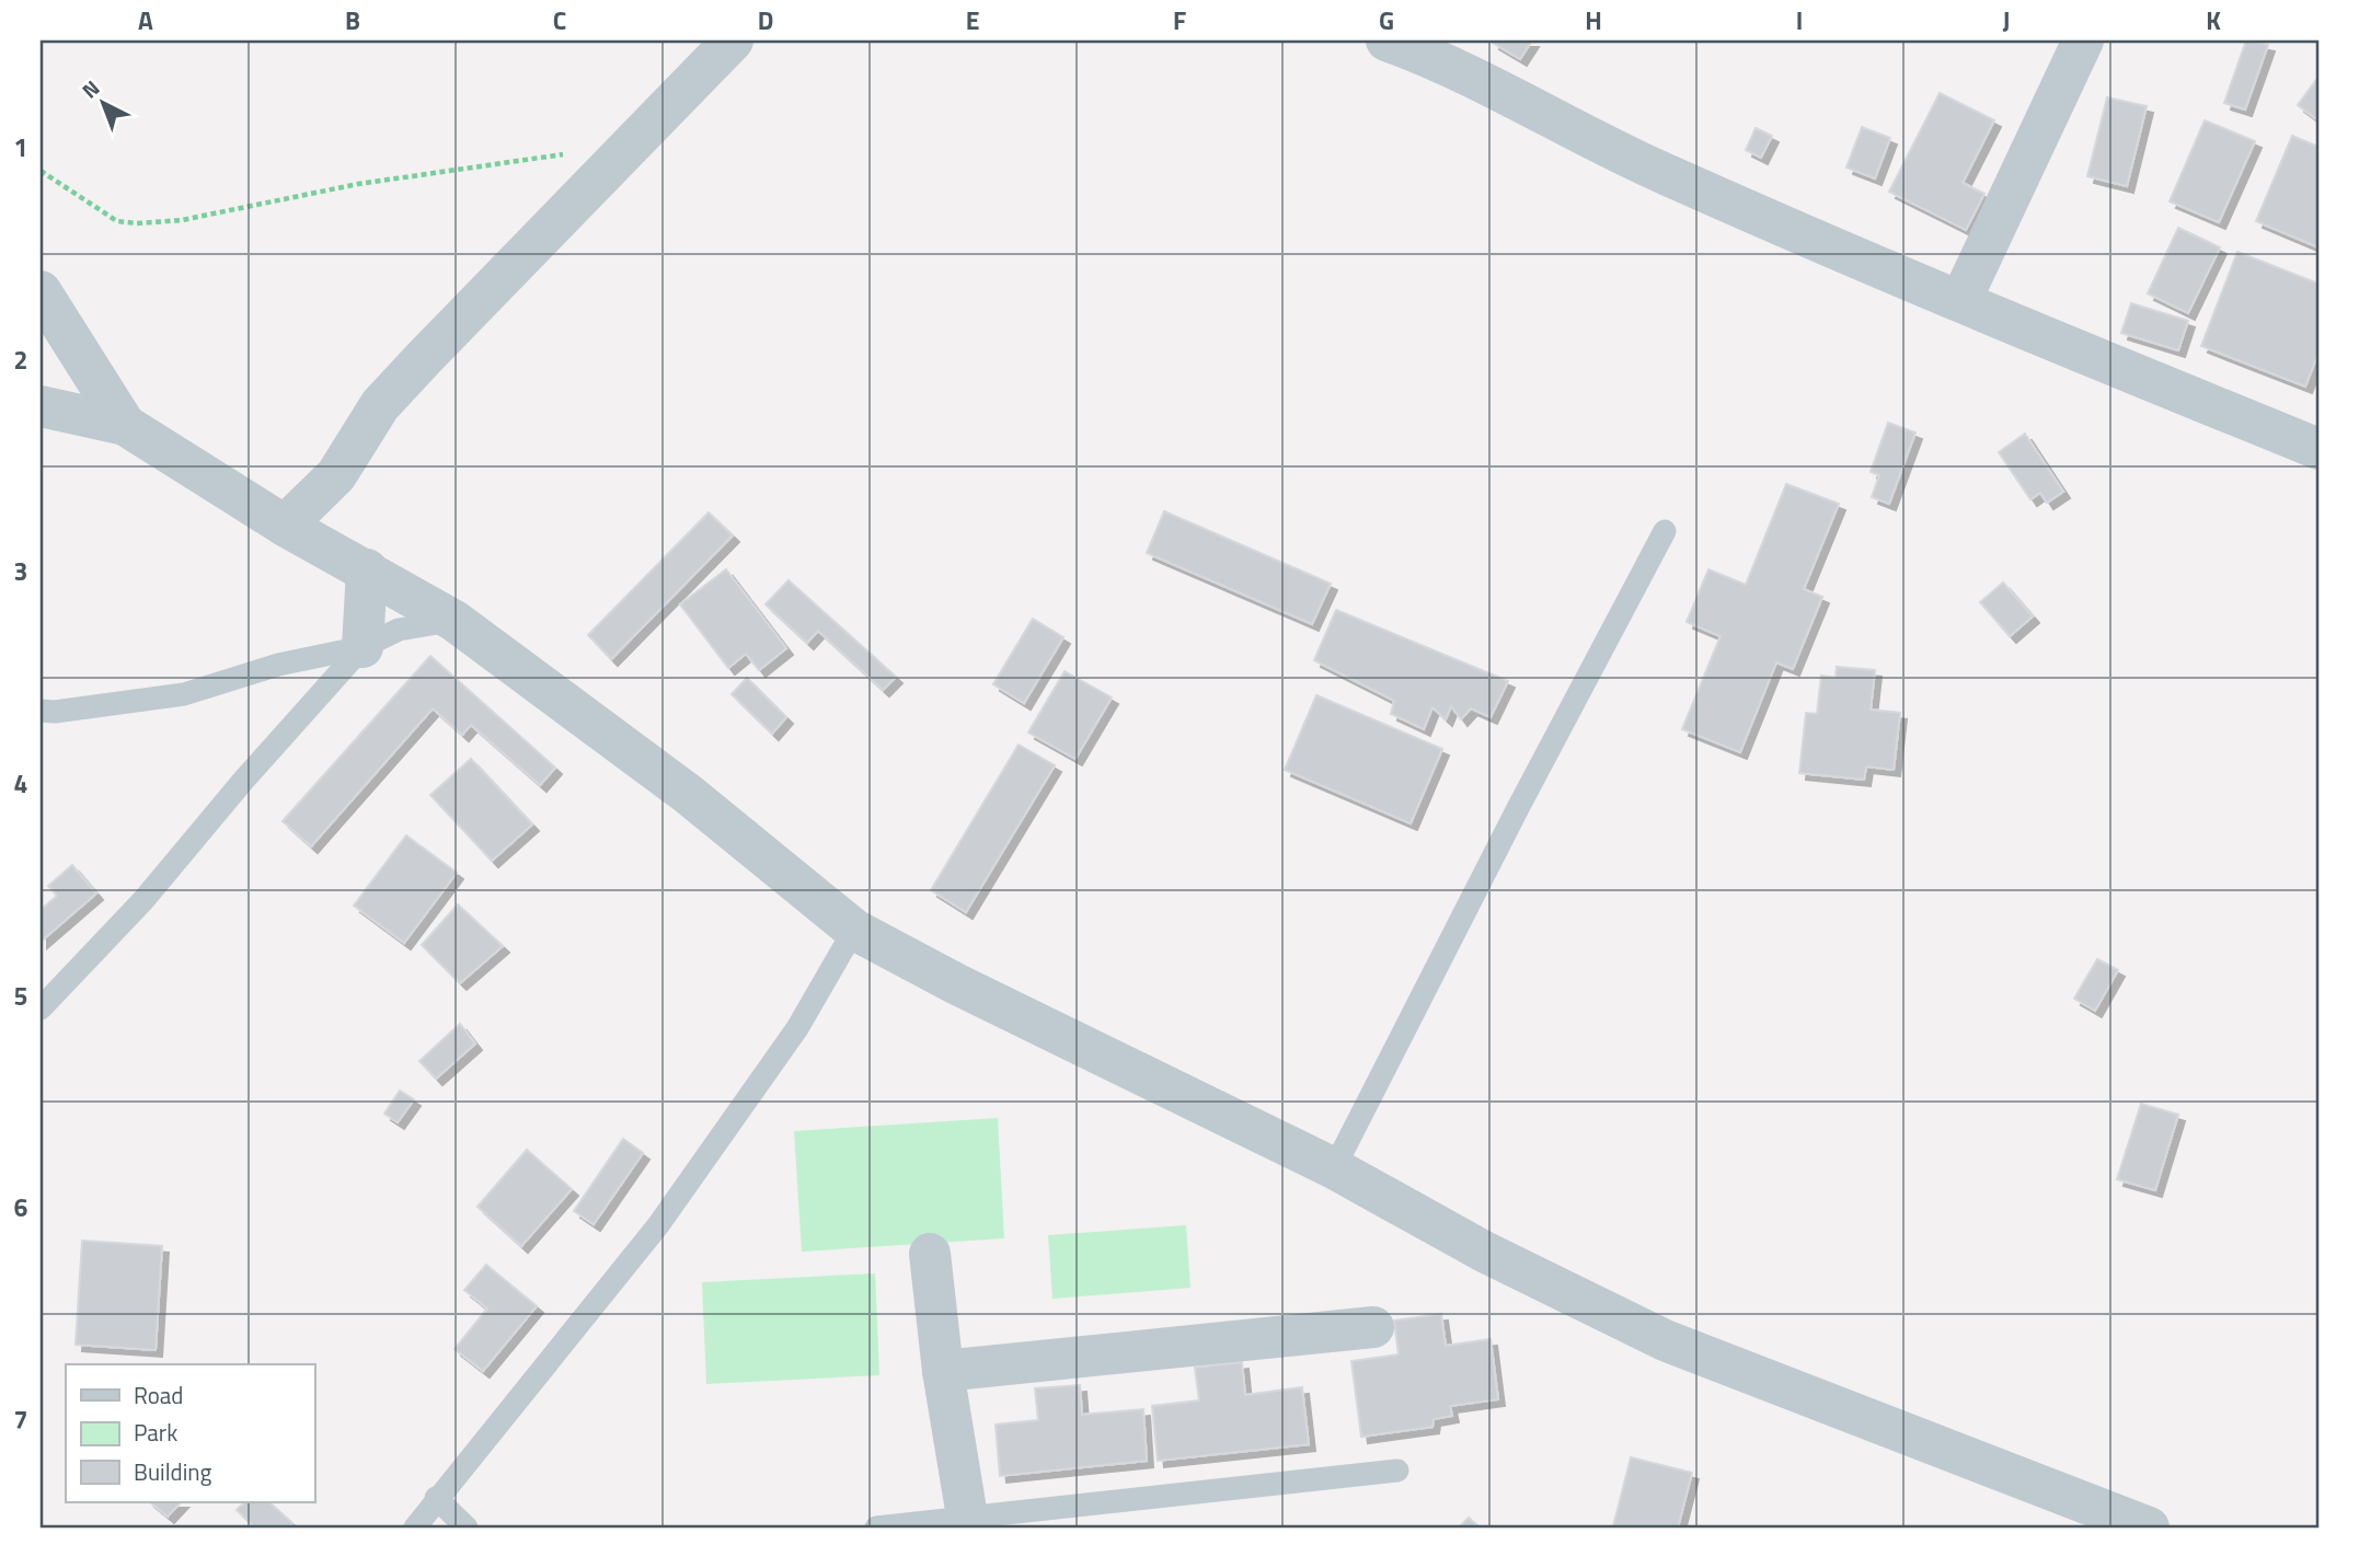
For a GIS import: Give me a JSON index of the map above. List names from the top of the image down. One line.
{"legend":["Road","Park","Building"],"north":"top left","grid":{"columns":["A","B","C","D","E","F","G","H","I","J","K"],"rows":["1","2","3","4","5","6","7"]}}
